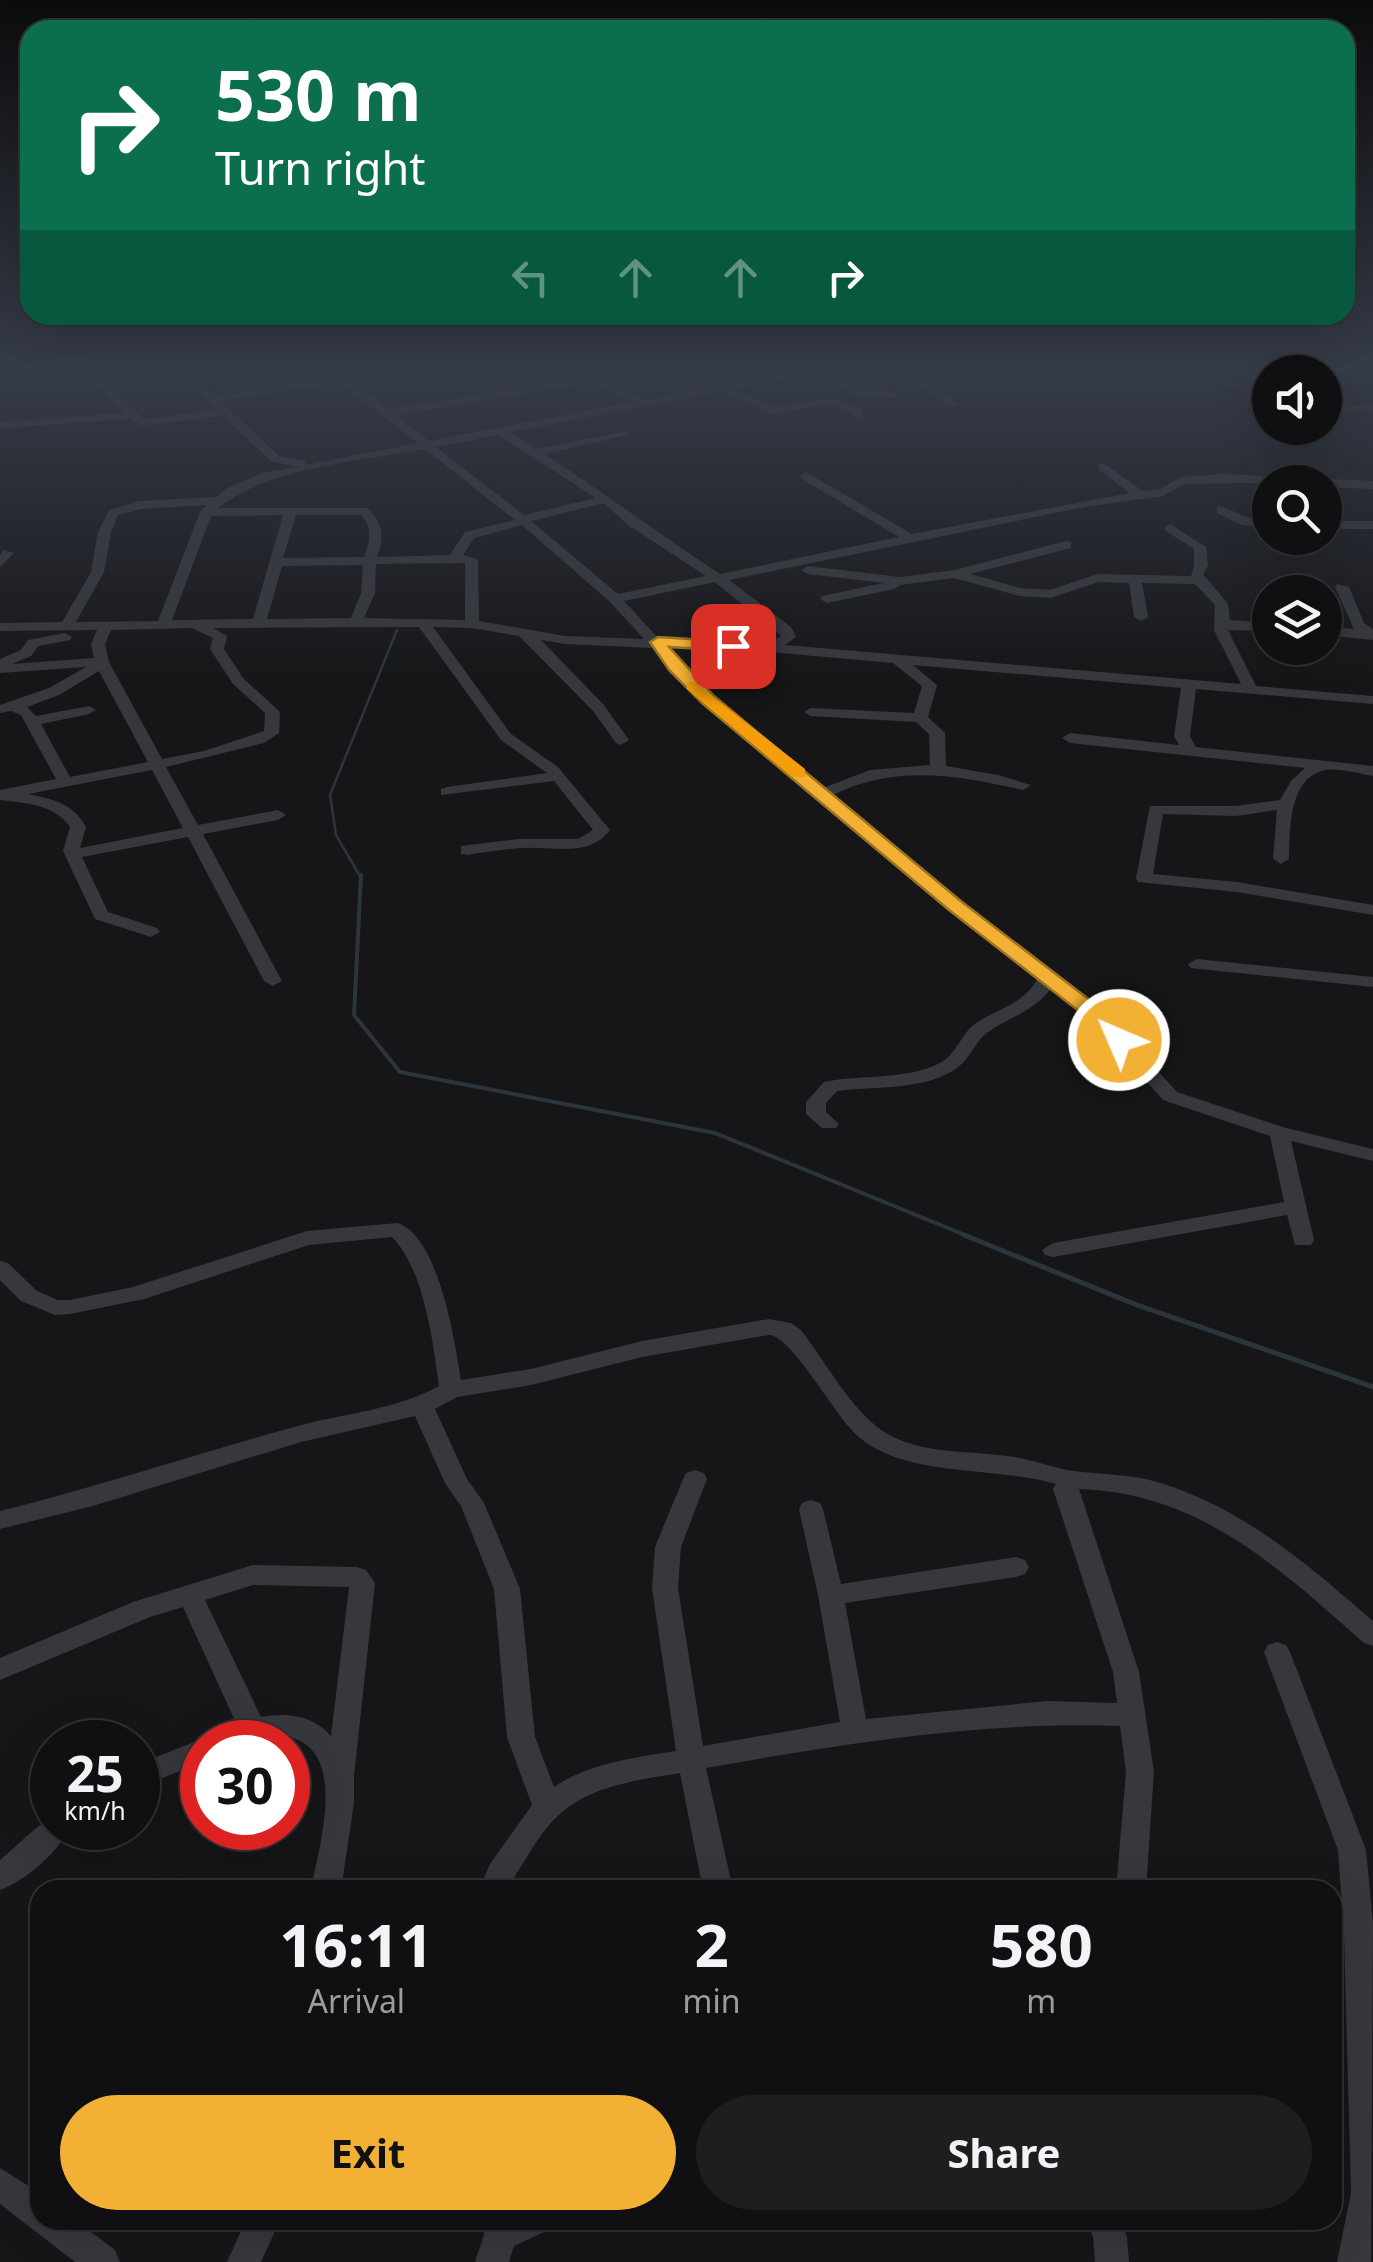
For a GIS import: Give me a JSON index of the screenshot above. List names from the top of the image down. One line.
{"page":{"turn":["530 m","Turn right"],"speed":"25 km/h","limit":"30","eta":["16:11","Arrival","2","min","580","m"],"buttons":["Exit","Share"]}}
